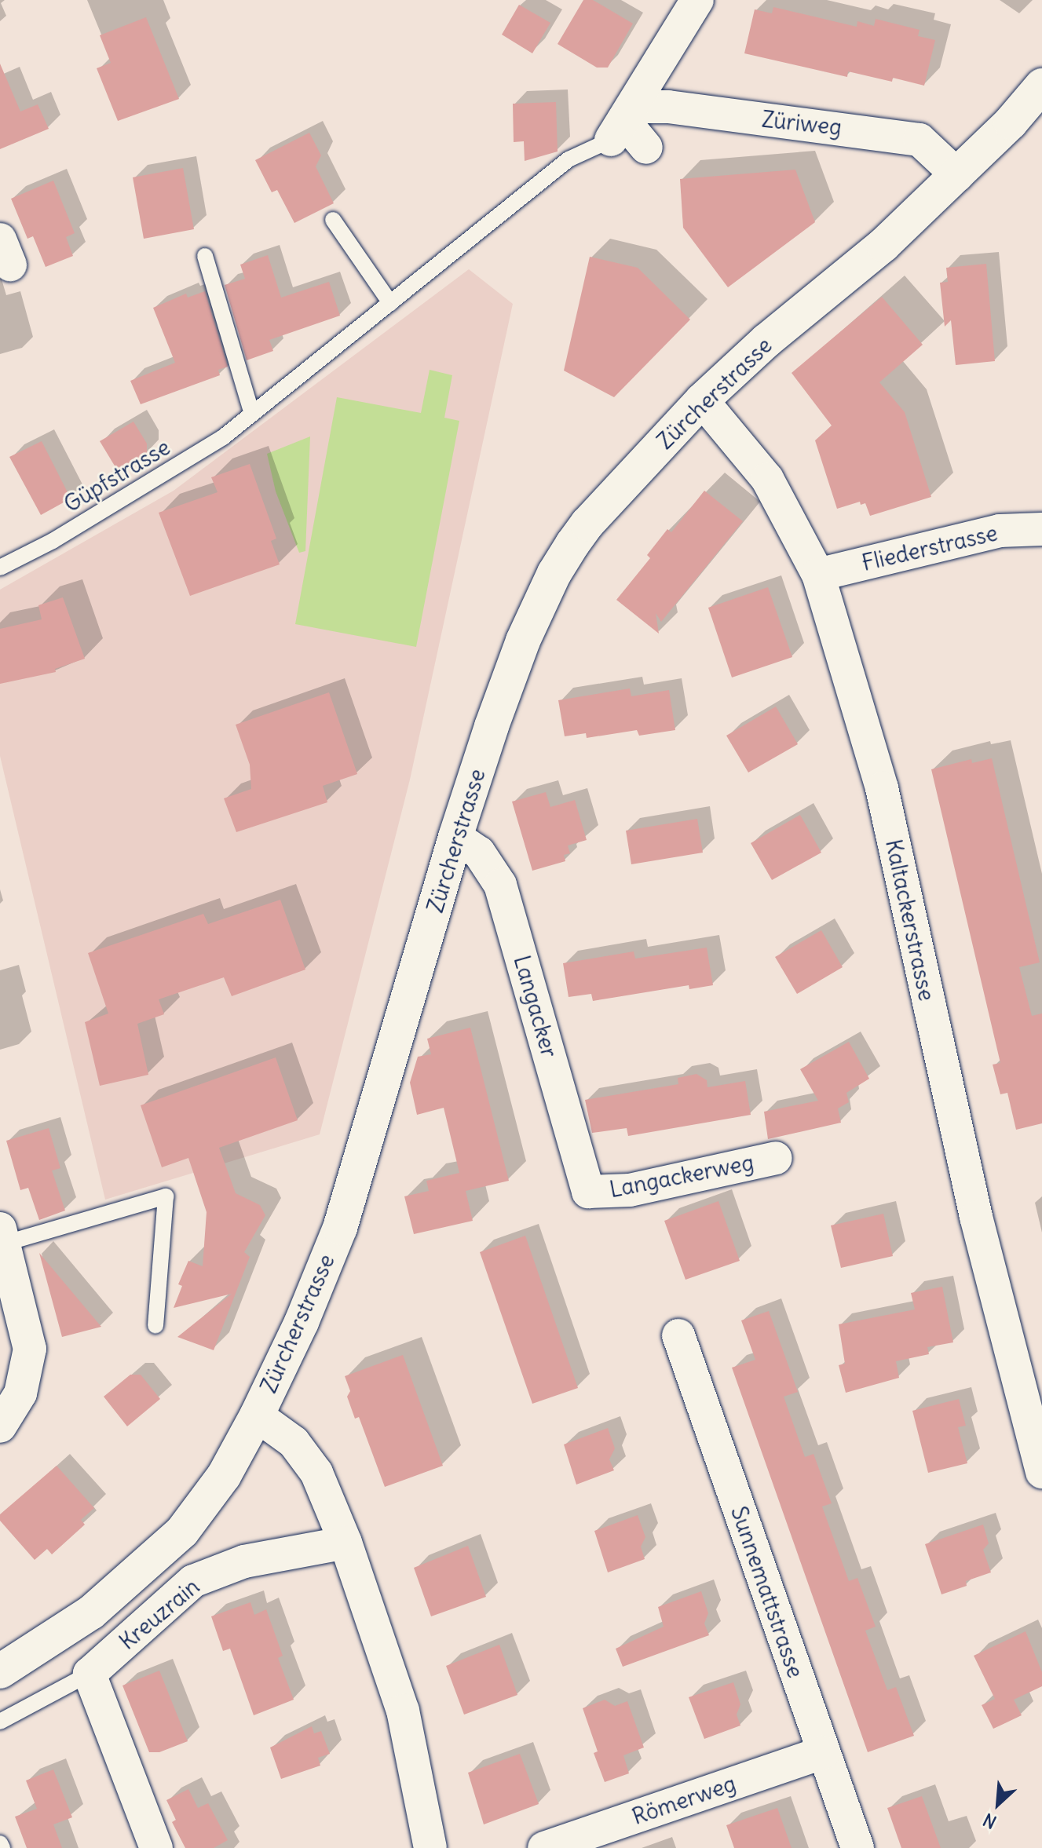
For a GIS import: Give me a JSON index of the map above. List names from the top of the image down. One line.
{"streets":{"main road":["Zürcherstrasse"],"street":["Züriweg","Fliederstrasse","Kaltackerstrasse","Langacker","Langackerweg","Sunnemattstrasse","Kreuzrain","Römerweg"],"lane":["Güpfstrasse"]},"crossings":[["Züriweg","Zürcherstrasse"],["Züriweg","Güpfstrasse"],["Zürcherstrasse","Kaltackerstrasse"],["Zürcherstrasse","Langacker"],["Fliederstrasse","Kaltackerstrasse"],["Langacker","Langackerweg"],["Sunnemattstrasse","Römerweg"]],"north":"bottom left"}
